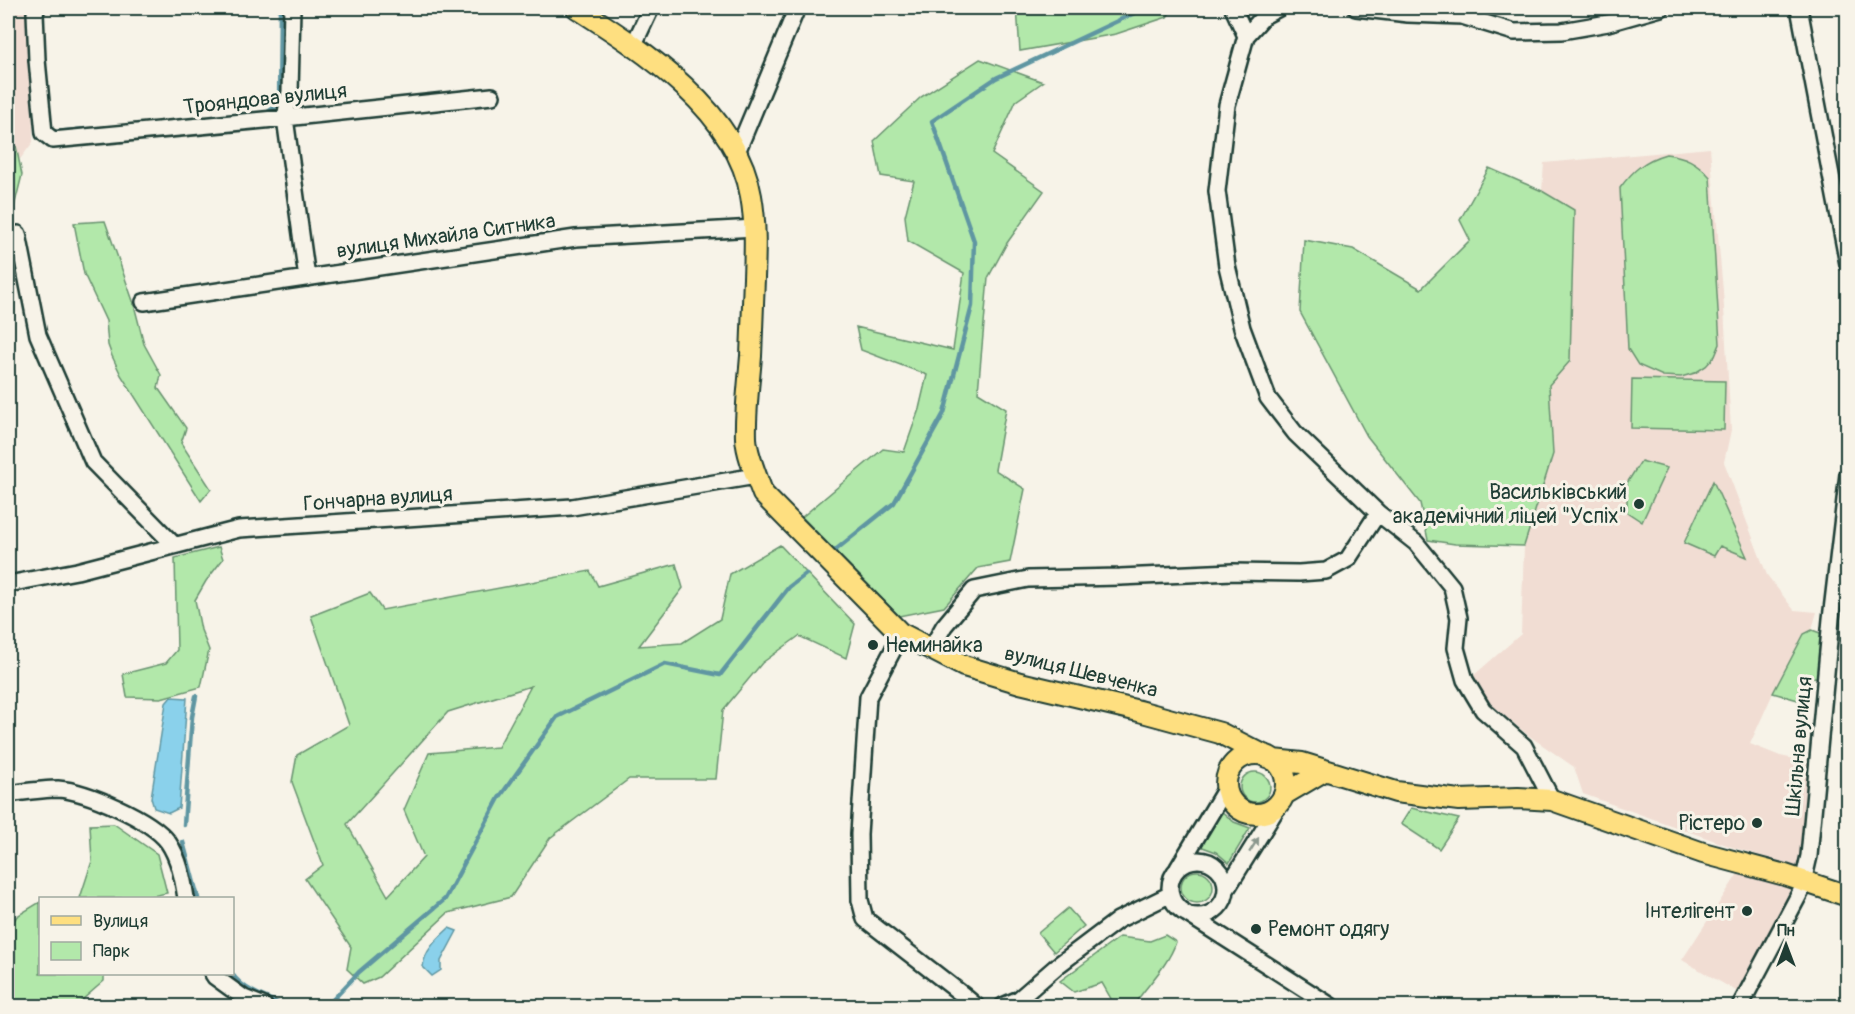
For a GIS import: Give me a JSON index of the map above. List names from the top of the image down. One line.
{"streets":{"main road":["вулиця Шевченка"],"street":["Трояндова вулиця","вулиця Михайла Ситника","Гончарна вулиця","Шкільна вулиця"]},"crossings":[["вулиця Михайла Ситника","вулиця Шевченка"],["Гончарна вулиця","вулиця Шевченка"],["вулиця Шевченка","Шкільна вулиця"]],"places":["Васильківський академічний ліцей \"Успіх\"","Неминайка","Рістеро","Інтелігент","Ремонт одягу"],"legend":["Вулиця","Парк"],"north":"top"}
